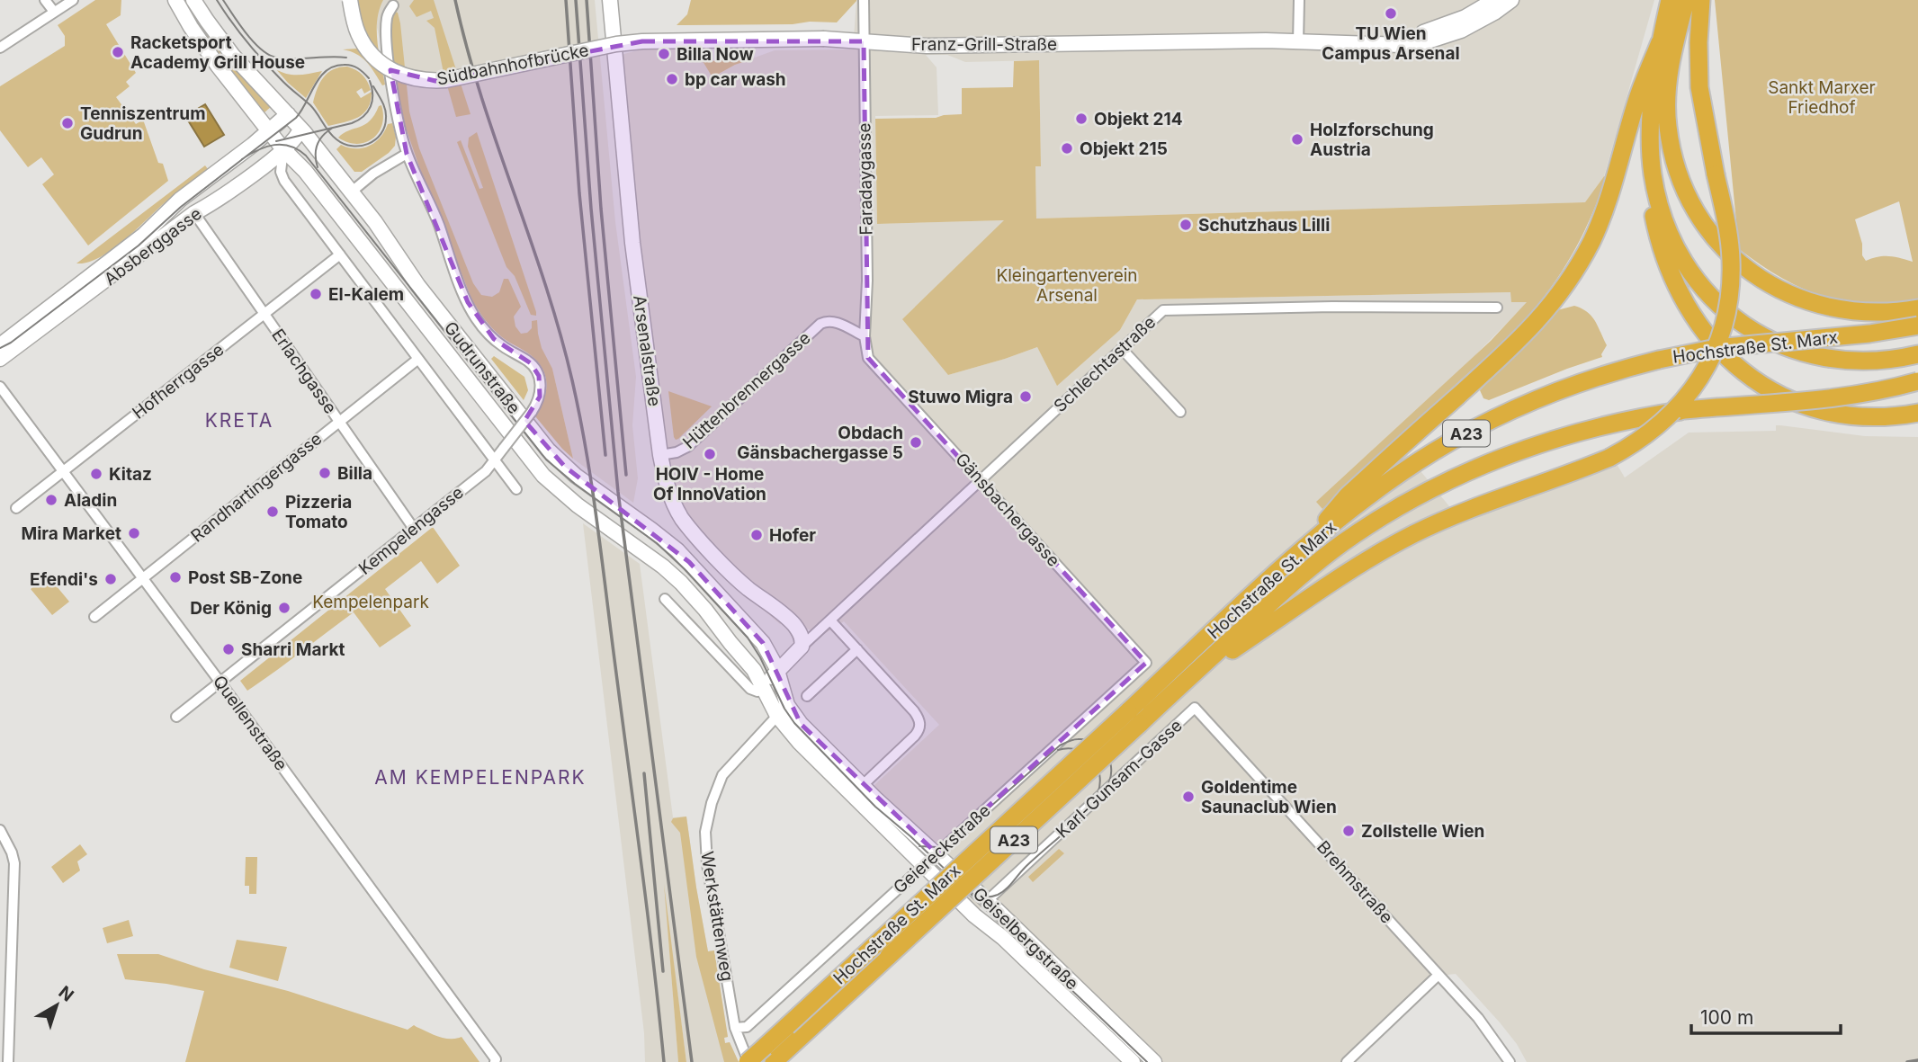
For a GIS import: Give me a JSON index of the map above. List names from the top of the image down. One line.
{"streets":{"highway":["Hochstraße St. Marx","A23"],"main road":["Franz-Grill-Straße","Südbahnhofbrücke","Absberggasse","Arsenalstraße","Gudrunstraße","Geiselbergstraße"],"street":["Faradaygasse","Schlechtastraße","Erlachgasse","Hofherrgasse","Hüttenbrennergasse","Randhartingergasse","Gänsbachergasse","Kempelengasse","Quellenstraße","Karl-Gunsam-Gasse","Geiereckstraße","Brehmstraße","Werkstättenweg"]},"crossings":[["Franz-Grill-Straße","Südbahnhofbrücke"],["Franz-Grill-Straße","Faradaygasse"],["Faradaygasse","Hüttenbrennergasse"],["Faradaygasse","Gänsbachergasse"],["Absberggasse","Gudrunstraße"],["Absberggasse","Erlachgasse"],["Hochstraße St. Marx","Werkstättenweg"],["Arsenalstraße","Schlechtastraße"],["Arsenalstraße","Hüttenbrennergasse"],["Schlechtastraße","Gänsbachergasse"],["Gudrunstraße","Werkstättenweg"],["Gudrunstraße","Geiselbergstraße"],["Erlachgasse","Hofherrgasse"],["Erlachgasse","Randhartingergasse"],["Erlachgasse","Kempelengasse"],["Hofherrgasse","Quellenstraße"],["Randhartingergasse","Quellenstraße"],["Gänsbachergasse","Geiereckstraße"],["Kempelengasse","Quellenstraße"],["Karl-Gunsam-Gasse","Brehmstraße"],["Karl-Gunsam-Gasse","Geiselbergstraße"],["Geiereckstraße","Werkstättenweg"],["Geiereckstraße","Geiselbergstraße"],["Werkstättenweg","Geiselbergstraße"]],"districts":["KRETA","AM KEMPELENPARK"],"parks":["Sankt Marxer Friedhof","Kleingartenverein Arsenal","Kempelenpark"],"places":["TU Wien Campus Arsenal","Racketsport Academy Grill House","Billa Now","bp car wash","Objekt 214","Tenniszentrum Gudrun","Holzforschung Austria","Objekt 215","Schutzhaus Lilli","El-Kalem","Stuwo Migra","Obdach Gänsbachergasse 5","HOIV - Home Of InnoVation","Billa","Kitaz","Aladin","Pizzeria Tomato","Mira Market","Hofer","Post SB-Zone","Efendi's","Der König","Sharri Markt","Goldentime Saunaclub Wien","Zollstelle Wien"],"scale_bar":"100 m","north":"top right"}
